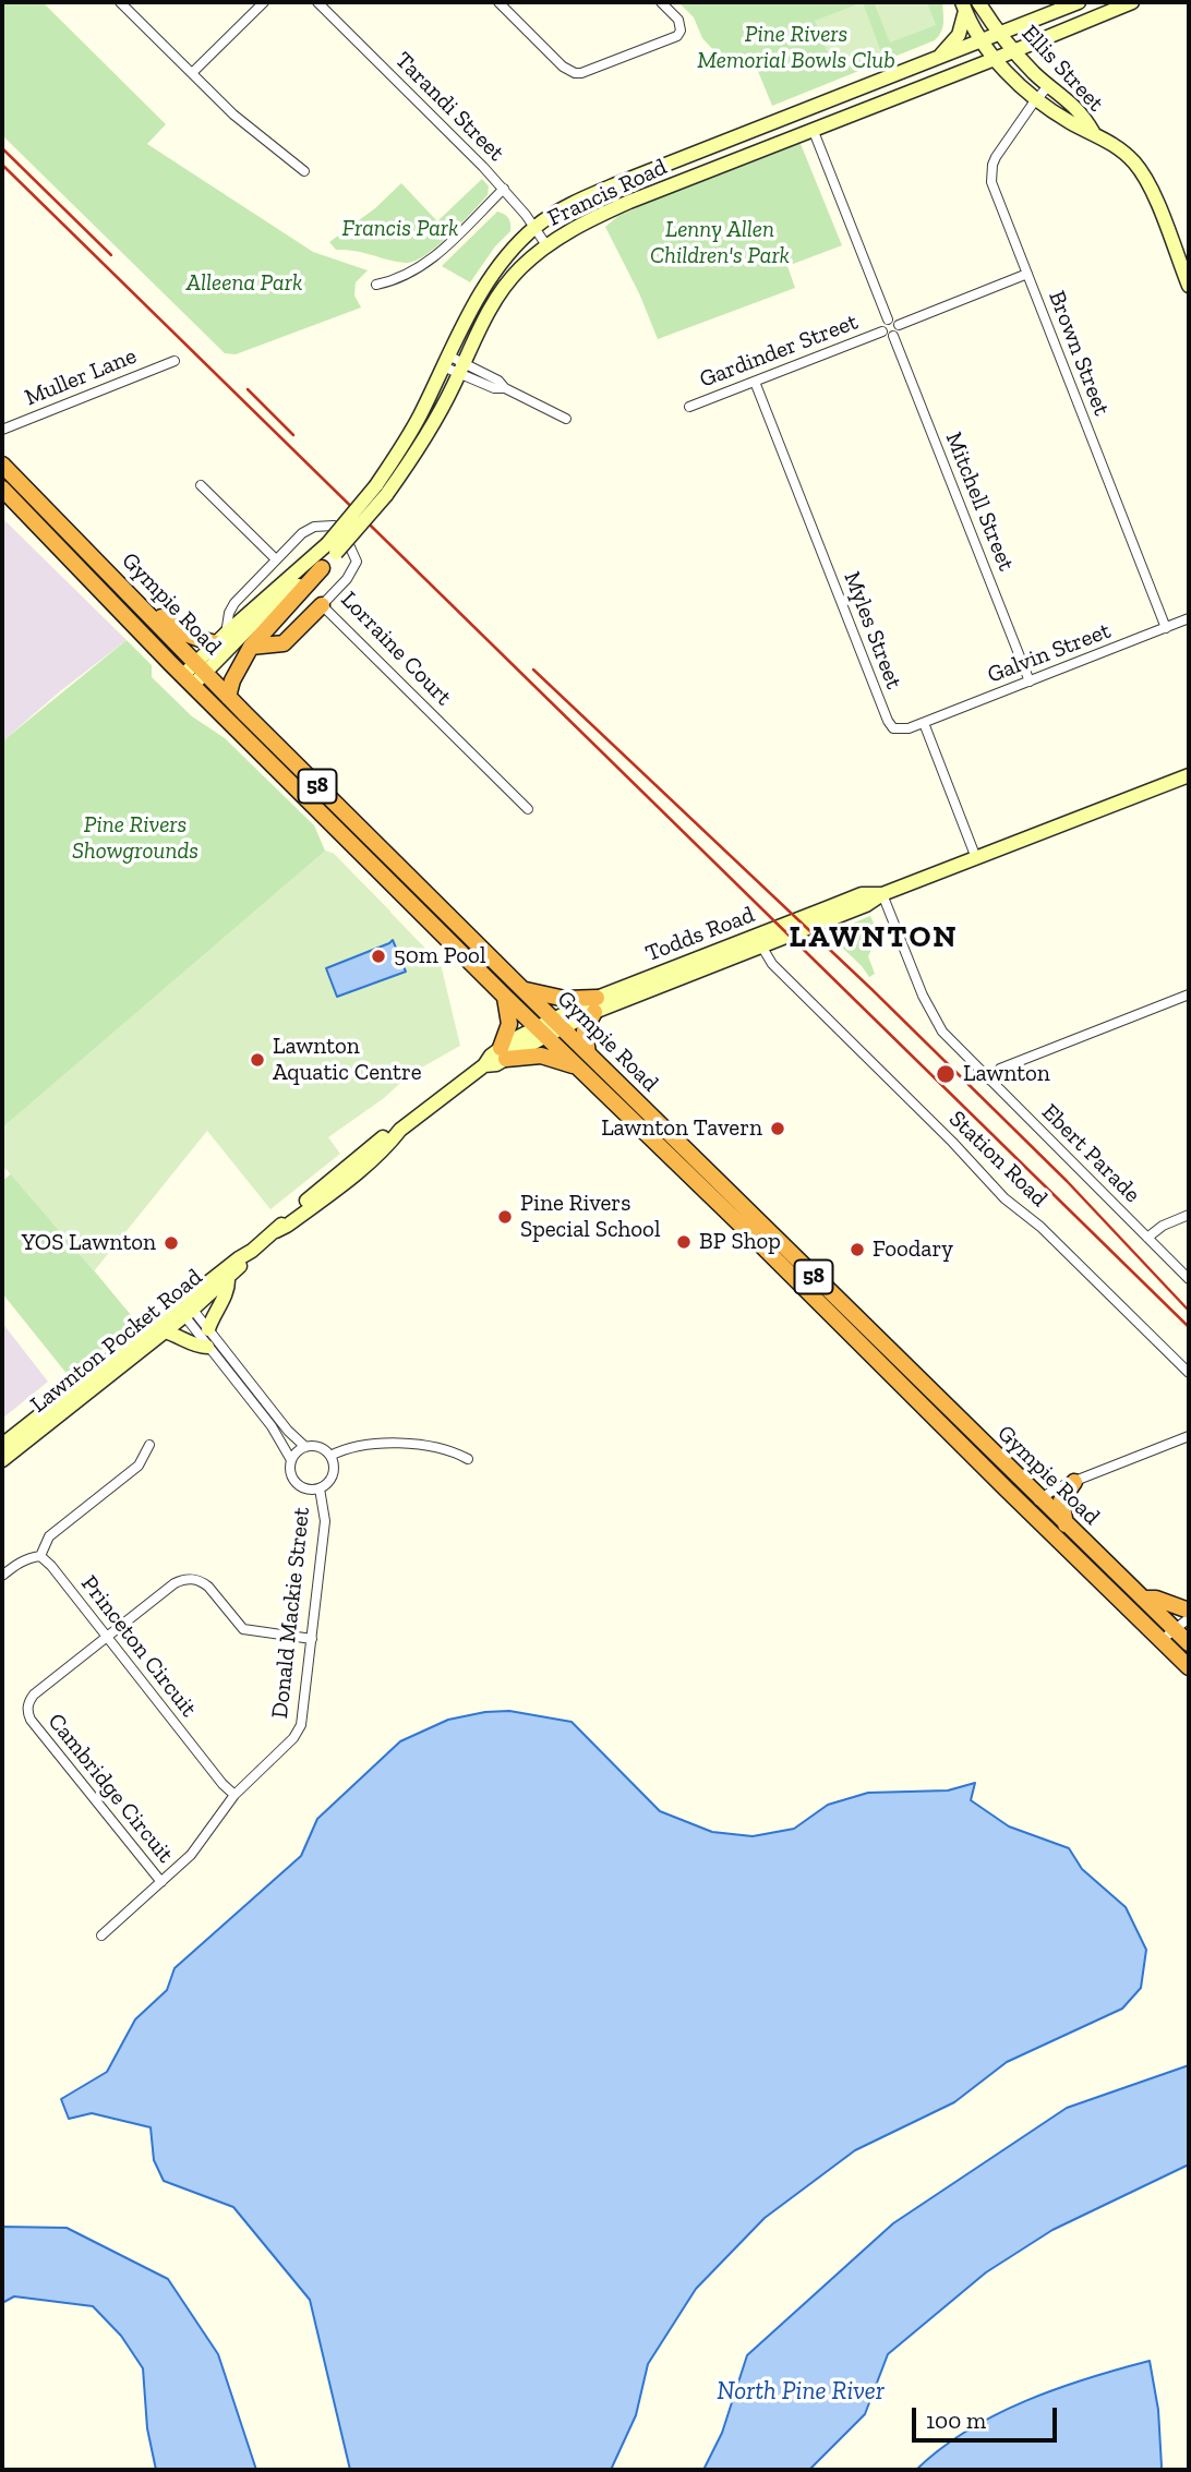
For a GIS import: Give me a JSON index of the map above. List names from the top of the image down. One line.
{"streets":{"highway":["Gympie Road","58"],"main road":["Ellis Street","Francis Road","Todds Road","Lawnton Pocket Road"],"street":["Tarandi Street","Gardinder Street","Brown Street","Muller Lane","Mitchell Street","Myles Street","Lorraine Court","Galvin Street","Ebert Parade","Station Road","Donald Mackie Street","Princeton Circuit","Cambridge Circuit"]},"crossings":[["Ellis Street","Francis Road"],["Ellis Street","Brown Street"],["Tarandi Street","Francis Road"],["Francis Road","Gympie Road"],["Francis Road","Lorraine Court"],["Gardinder Street","Mitchell Street"],["Gardinder Street","Myles Street"],["Brown Street","Galvin Street"],["Mitchell Street","Galvin Street"],["Gympie Road","Todds Road"],["Gympie Road","Lawnton Pocket Road"],["Myles Street","Galvin Street"],["Todds Road","Ebert Parade"],["Todds Road","Station Road"],["Todds Road","Lawnton Pocket Road"],["Donald Mackie Street","Princeton Circuit"],["Donald Mackie Street","Cambridge Circuit"],["Princeton Circuit","Cambridge Circuit"]],"districts":["LAWNTON"],"water":["North Pine River"],"parks":["Pine Rivers Memorial Bowls Club","Francis Park","Lenny Allen Children's Park","Alleena Park","Pine Rivers Showgrounds"],"places":["50m Pool","Lawnton Aquatic Centre","Lawnton","Lawnton Tavern","Pine Rivers Special School","BP Shop","YOS Lawnton","Foodary"],"scale_bar":"100 m"}
